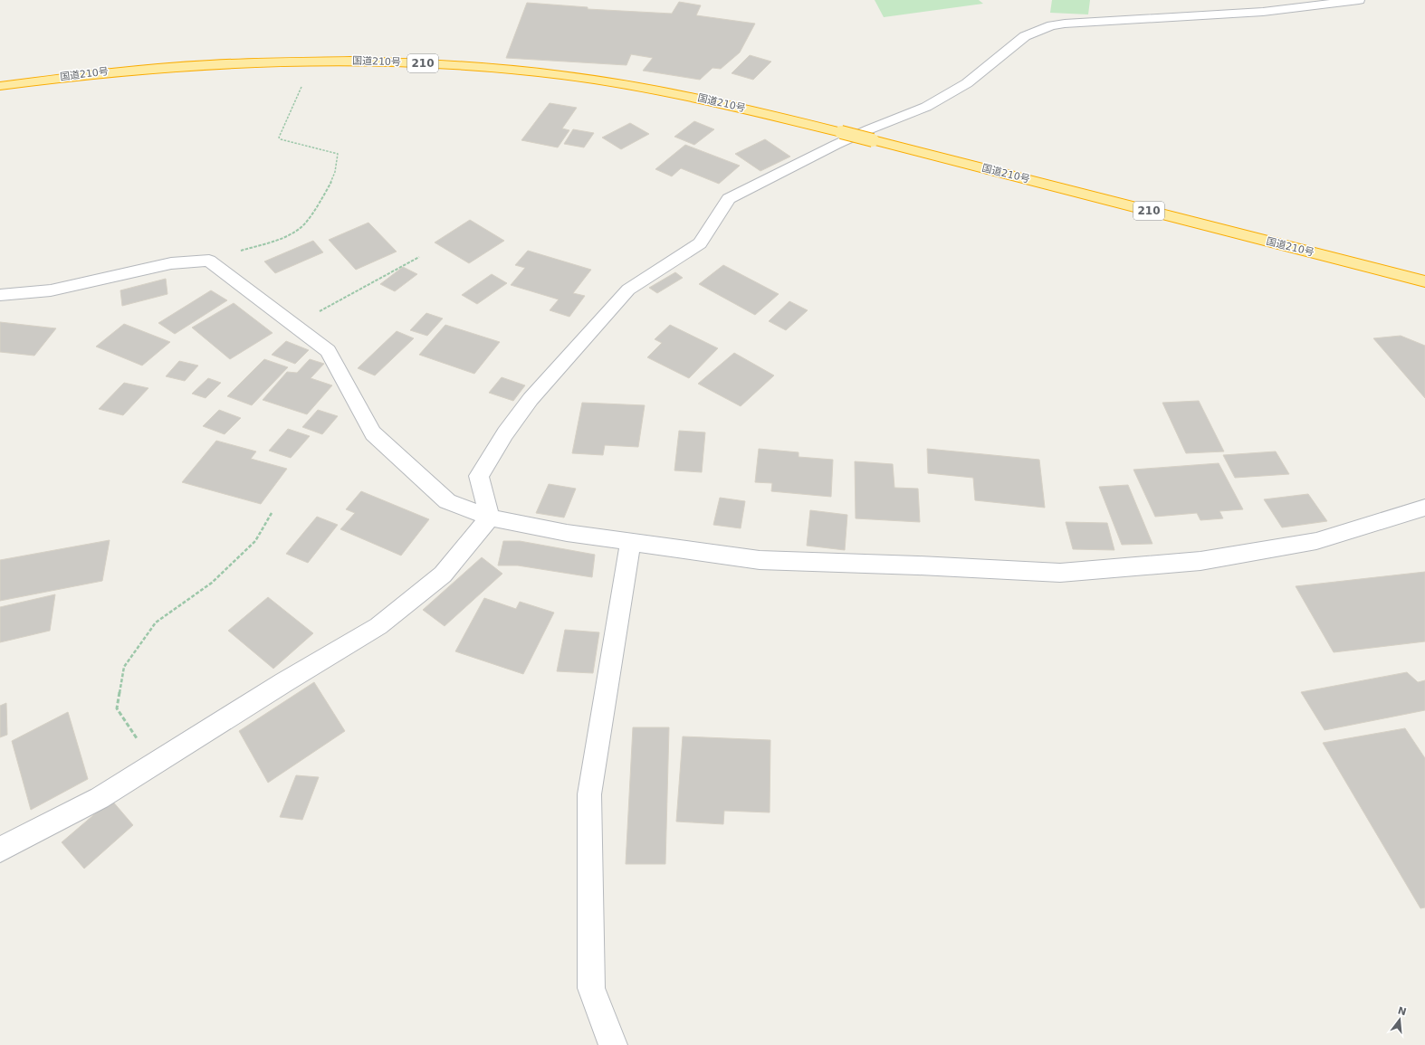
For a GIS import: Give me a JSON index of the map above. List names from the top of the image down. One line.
{"streets":{"highway":["国道210号","210"]},"north":"top"}
